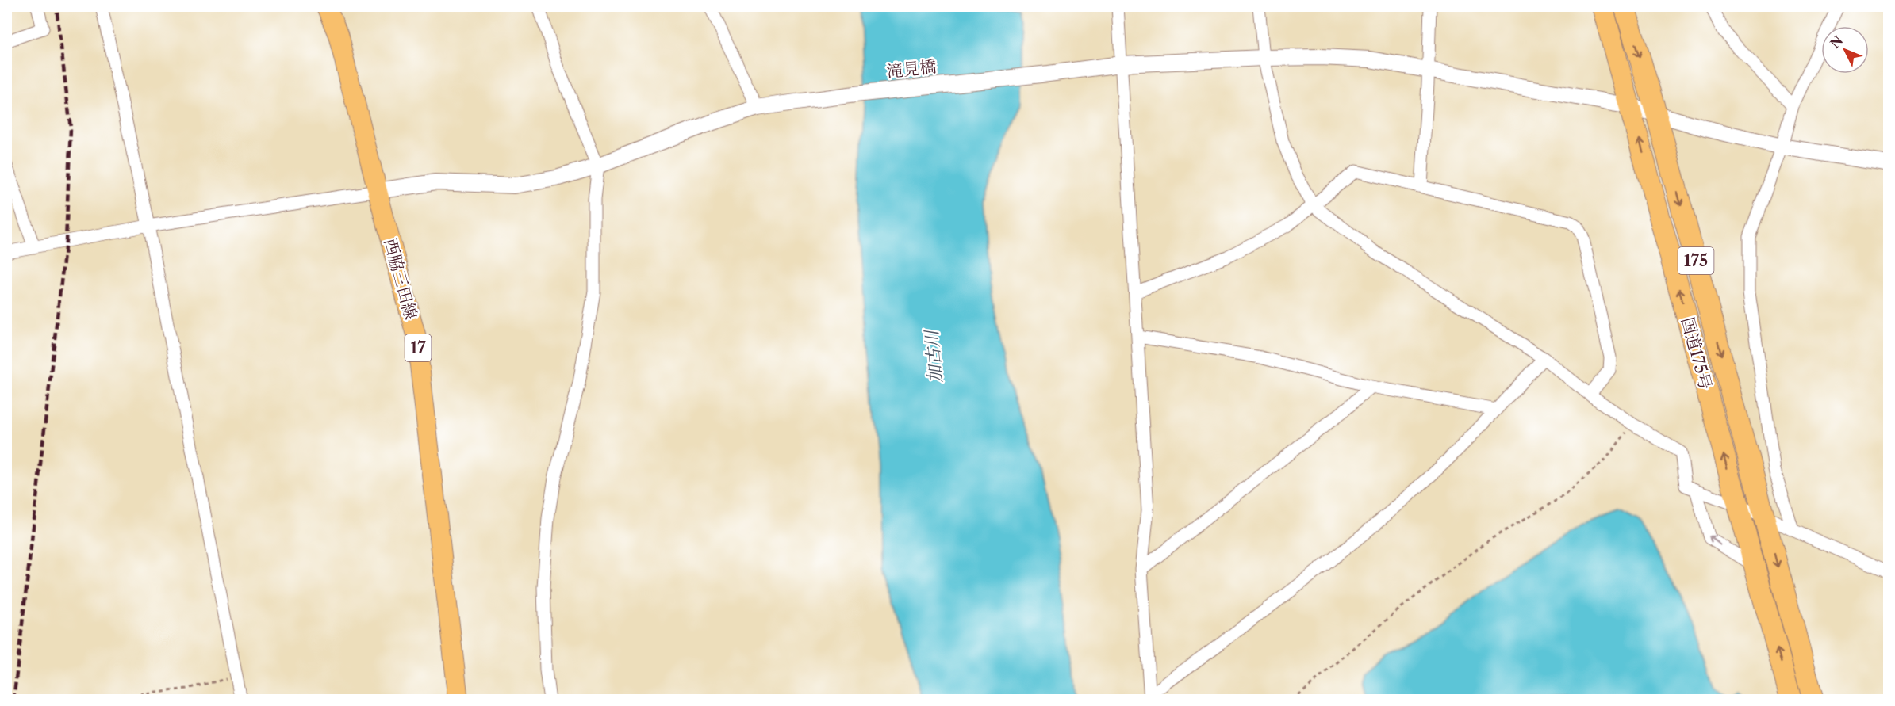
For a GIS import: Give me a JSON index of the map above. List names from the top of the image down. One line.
{"streets":{"highway":["175","国道175号"],"main road":["西脇三田線","17"],"street":["滝見橋"]},"crossings":[["滝見橋","西脇三田線"],["滝見橋","国道175号"]],"water":["加古川"],"north":"top left"}
